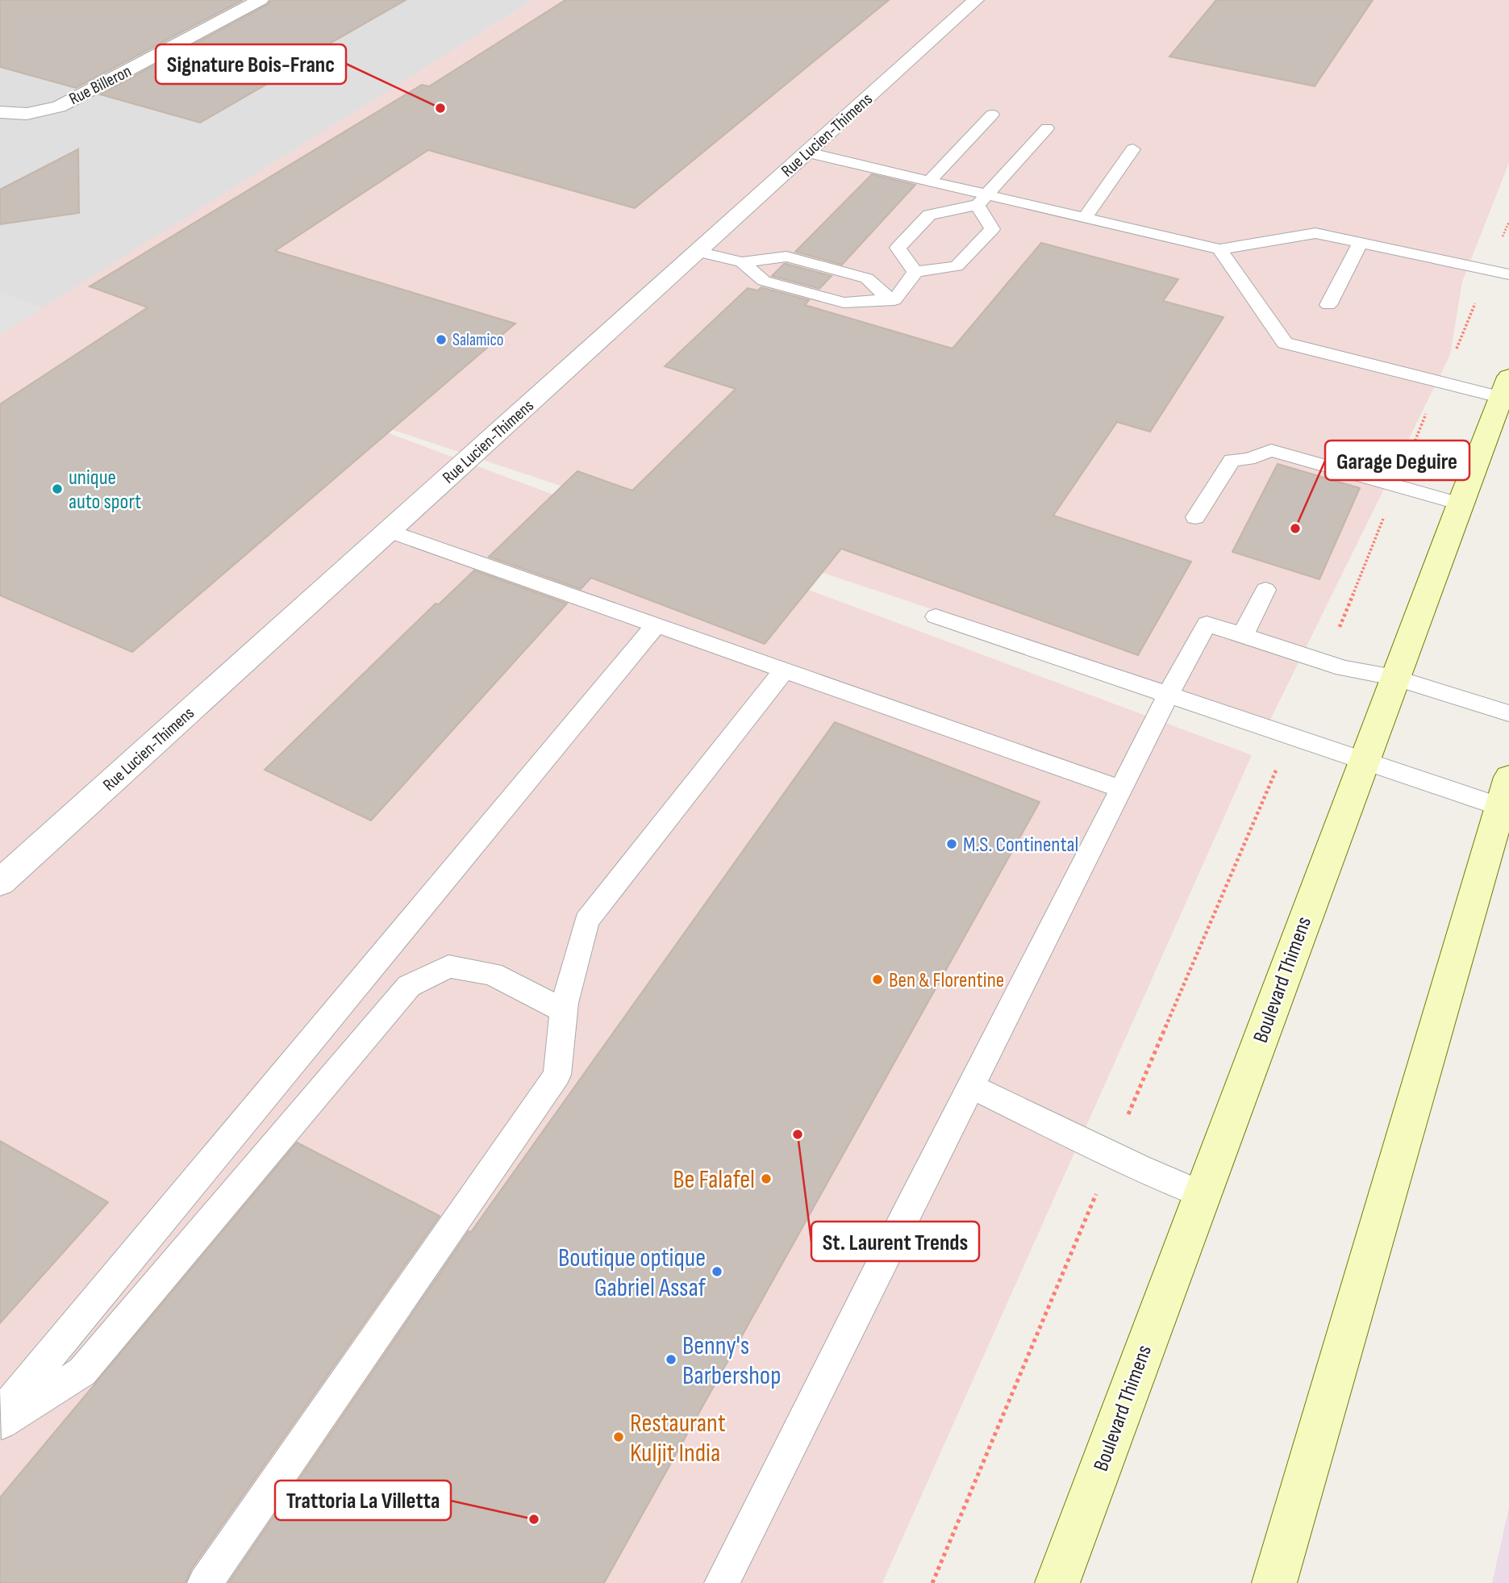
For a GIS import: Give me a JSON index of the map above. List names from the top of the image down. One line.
{"streets":{"street":["Rue Billeron","Rue Lucien-Thimens","Boulevard Thimens"]},"places":["Signature Bois-Franc","Salamico","unique auto sport","Garage Deguire","M.S. Continental","Ben & Florentine","St. Laurent Trends","Be Falafel","Boutique optique Gabriel Assaf","Benny's Barbershop","Restaurant Kuljit India","Trattoria La Villetta"]}
